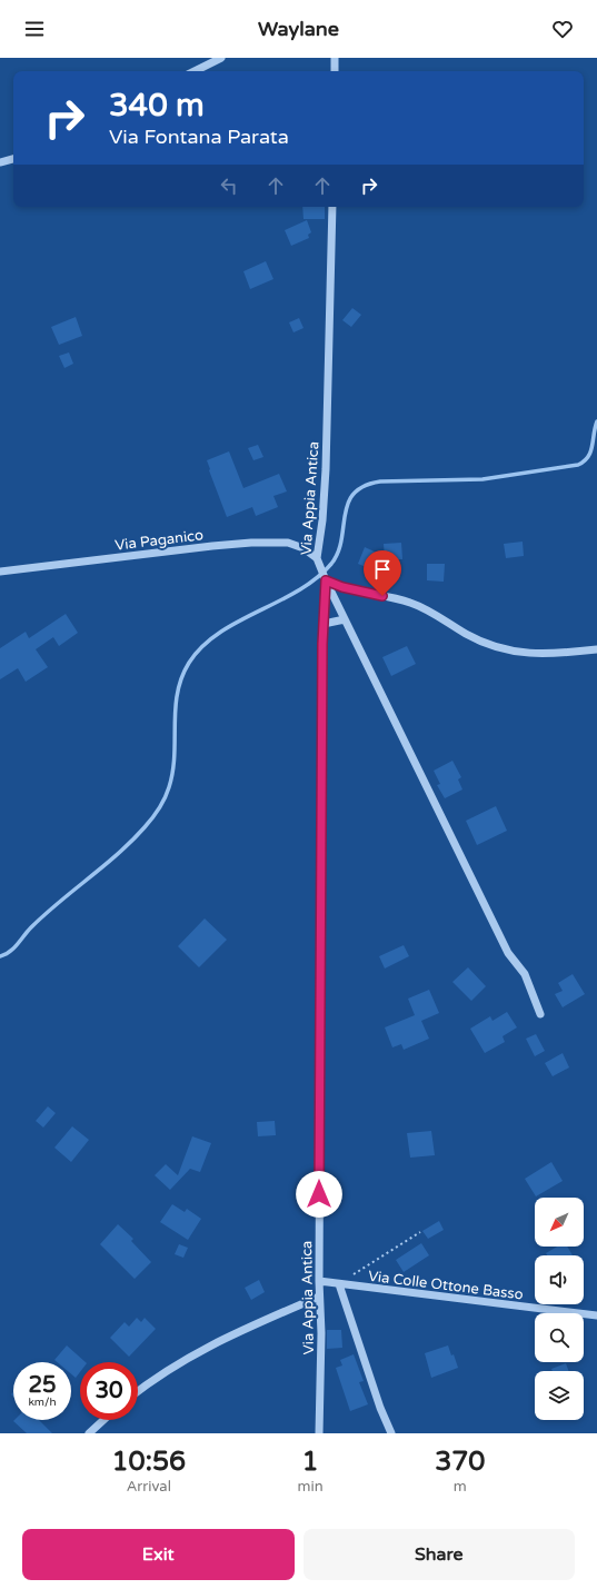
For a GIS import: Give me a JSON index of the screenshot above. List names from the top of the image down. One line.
{"streets":{"street":["Via Appia Antica","Via Paganico","Via Colle Ottone Basso"]},"crossings":[["Via Appia Antica","Via Paganico"],["Via Appia Antica","Via Colle Ottone Basso"]],"north":"bottom left","page":{"header":"Waylane","turn":["340 m","Via Fontana Parata"],"speed":"25 km/h","limit":"30","eta":["10:56","Arrival","1","min","370","m"],"buttons":["Exit","Share"]}}
